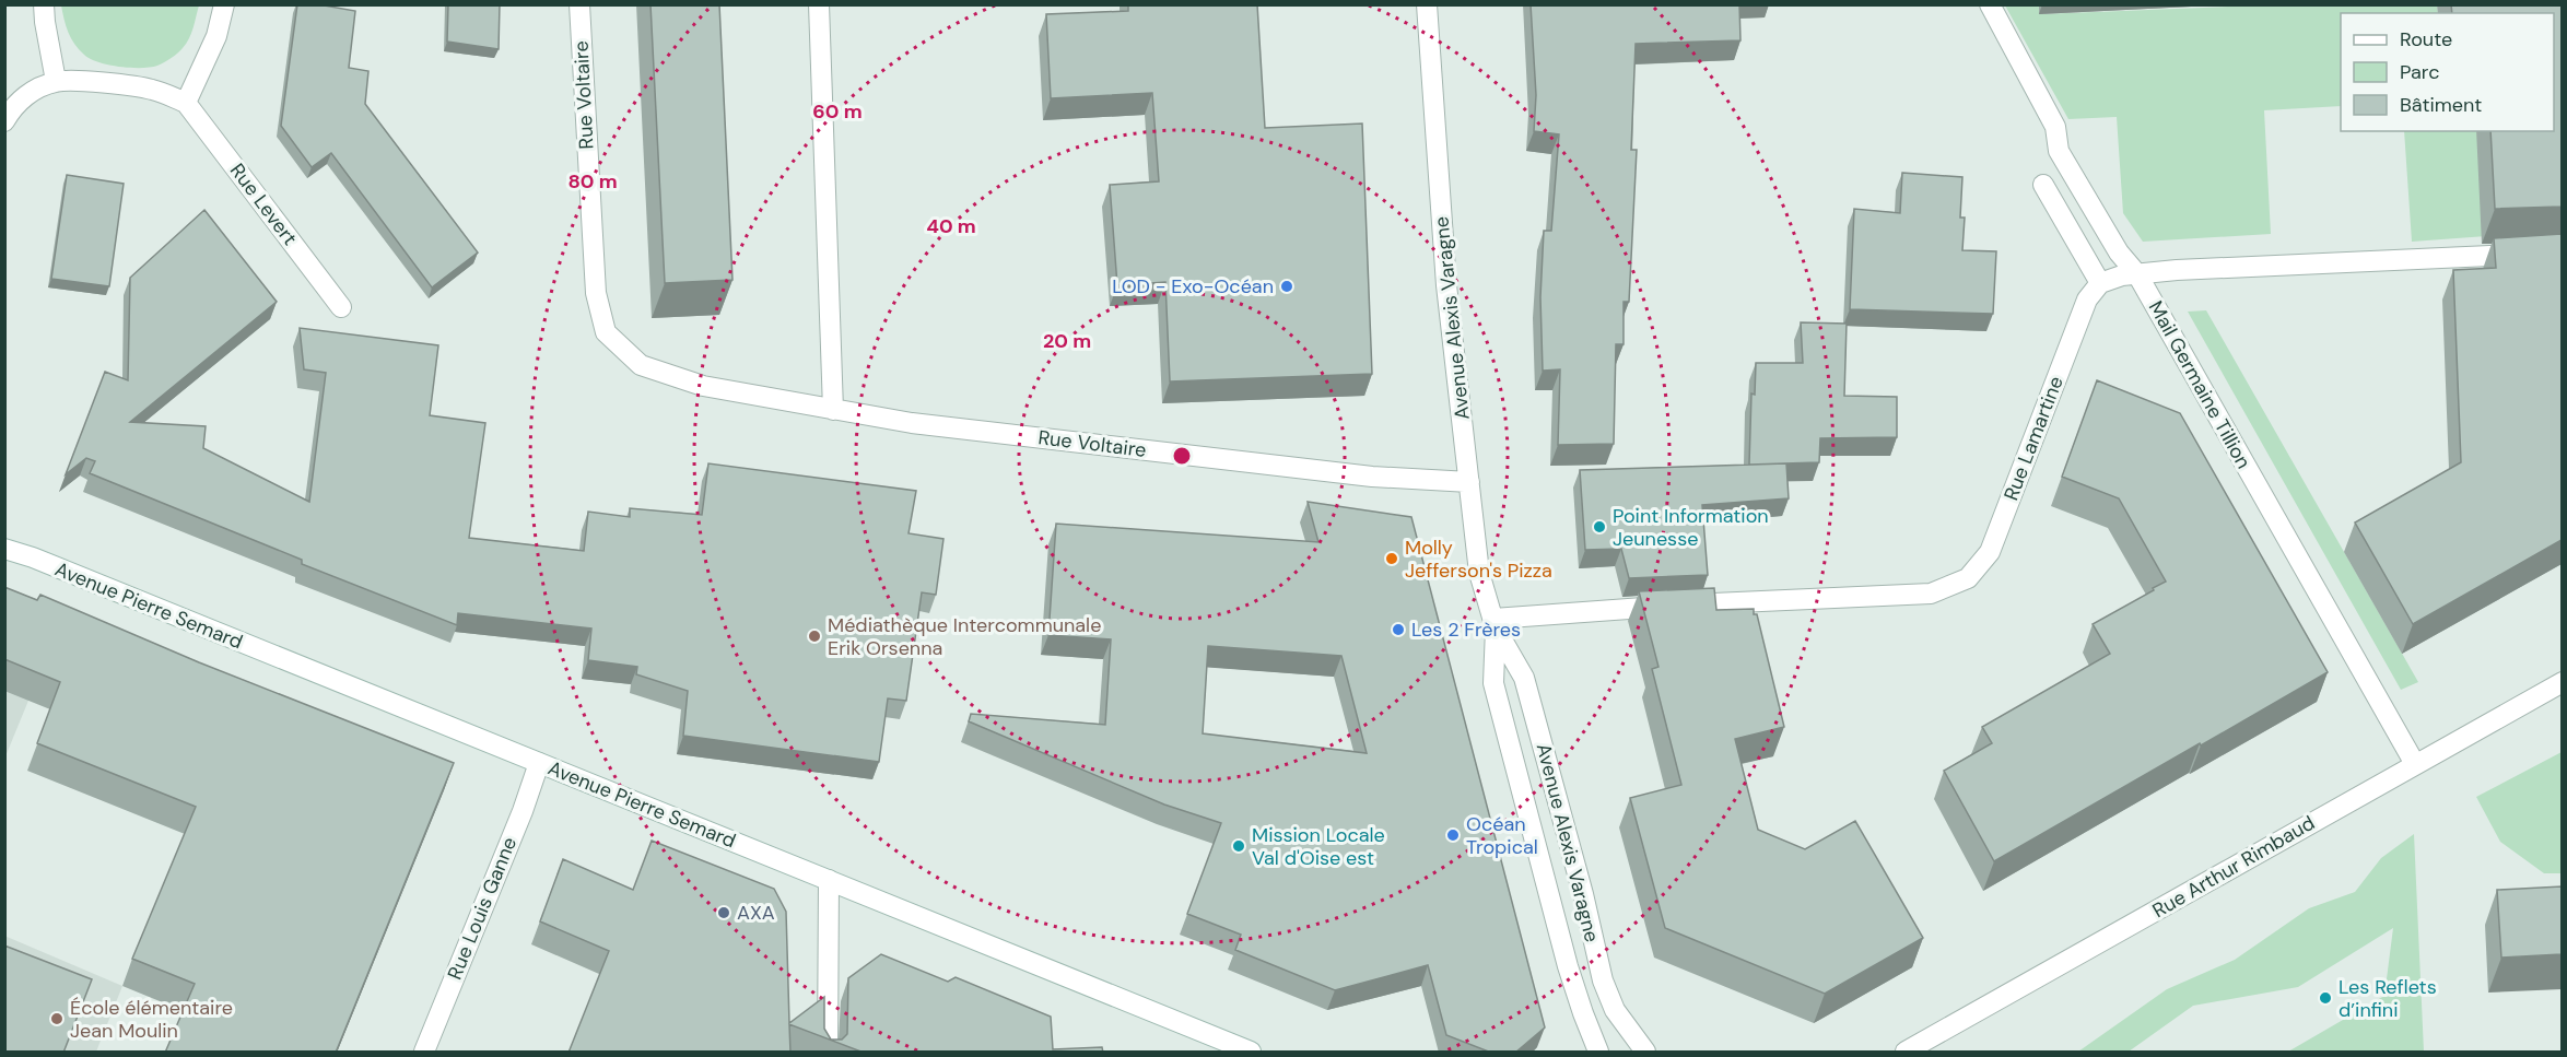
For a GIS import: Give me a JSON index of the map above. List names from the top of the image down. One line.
{"streets":{"street":["Rue Voltaire","Rue Levert","Avenue Alexis Varagne","Mail Germaine Tillion","Rue Lamartine","Avenue Pierre Semard","Rue Arthur Rimbaud","Rue Louis Ganne"]},"crossings":[["Rue Voltaire","Avenue Alexis Varagne"],["Avenue Alexis Varagne","Rue Lamartine"],["Mail Germaine Tillion","Rue Arthur Rimbaud"],["Avenue Pierre Semard","Rue Louis Ganne"]],"places":["LOD - Exo-Océan","Point Information Jeunesse","Molly Jefferson's Pizza","Les 2 Frères","Médiathèque Intercommunale Erik Orsenna","Océan Tropical","Mission Locale Val d'Oise est","AXA","Les Reflets d’infini","École élémentaire Jean Moulin"],"legend":["Route","Parc","Bâtiment"],"rings":["60 m","80 m","40 m","20 m"]}
